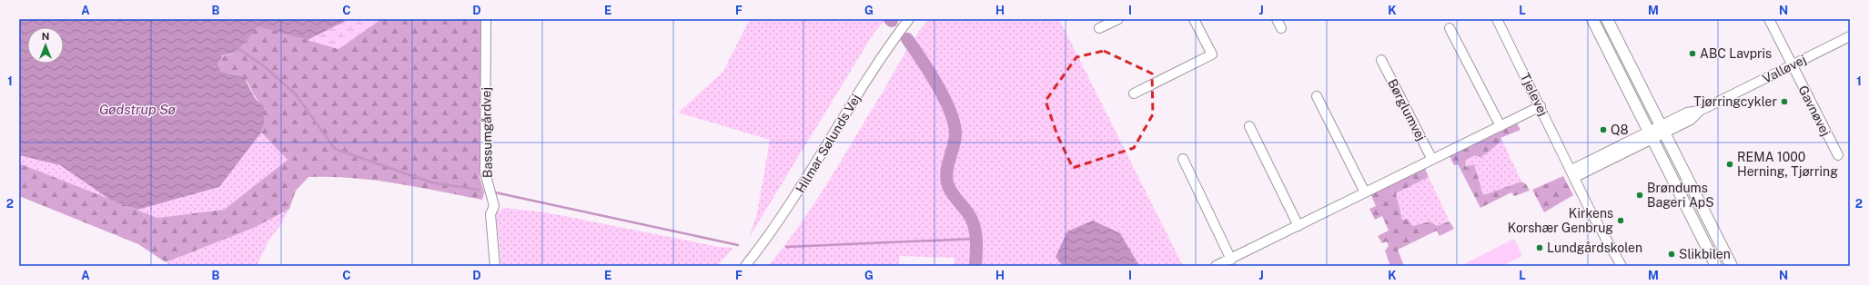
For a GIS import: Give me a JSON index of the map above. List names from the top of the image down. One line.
{"streets":{"street":["Valløvej","Tjelevej","Børglumvej","Gavnøvej","Bassumgårdvej","Hilmar Sølunds Vej"]},"crossings":[["Valløvej","Gavnøvej"]],"water":["Gødstrup Sø"],"places":["ABC Lavpris","Tjørringcykler","Q8","REMA 1000 Herning, Tjørring","Brøndums Bageri ApS","Kirkens Korshær Genbrug","Lundgårdskolen","Slikbilen"],"north":"top","grid":{"columns":["A","B","C","D","E","F","G","H","I","J","K","L","M","N"],"rows":["1","2"]}}
